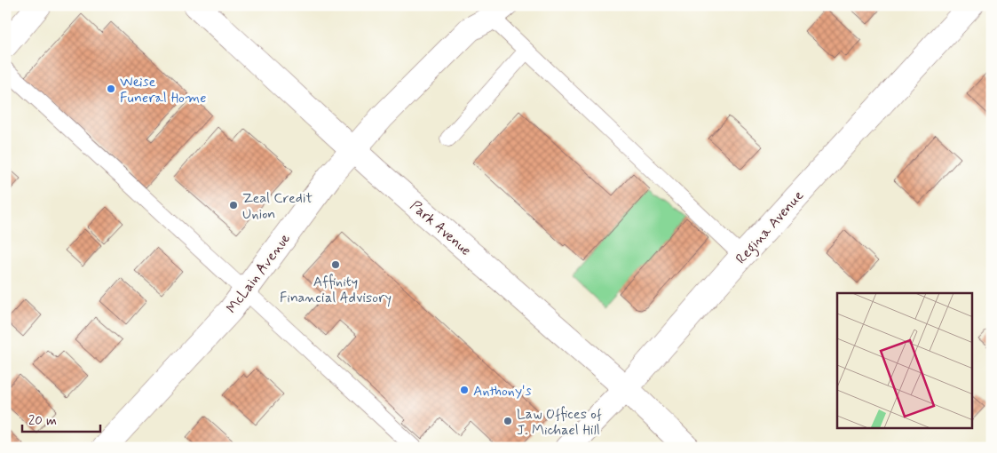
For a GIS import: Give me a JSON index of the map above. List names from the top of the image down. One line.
{"streets":{"street":["Regina Avenue","Park Avenue","McLain Avenue"]},"crossings":[["Regina Avenue","Park Avenue"],["Park Avenue","McLain Avenue"]],"places":["Weise Funeral Home","Zeal Credit Union","Affinity Financial Advisory","Anthony's","Law Offices of J. Michael Hill"],"scale_bar":"20 m"}
